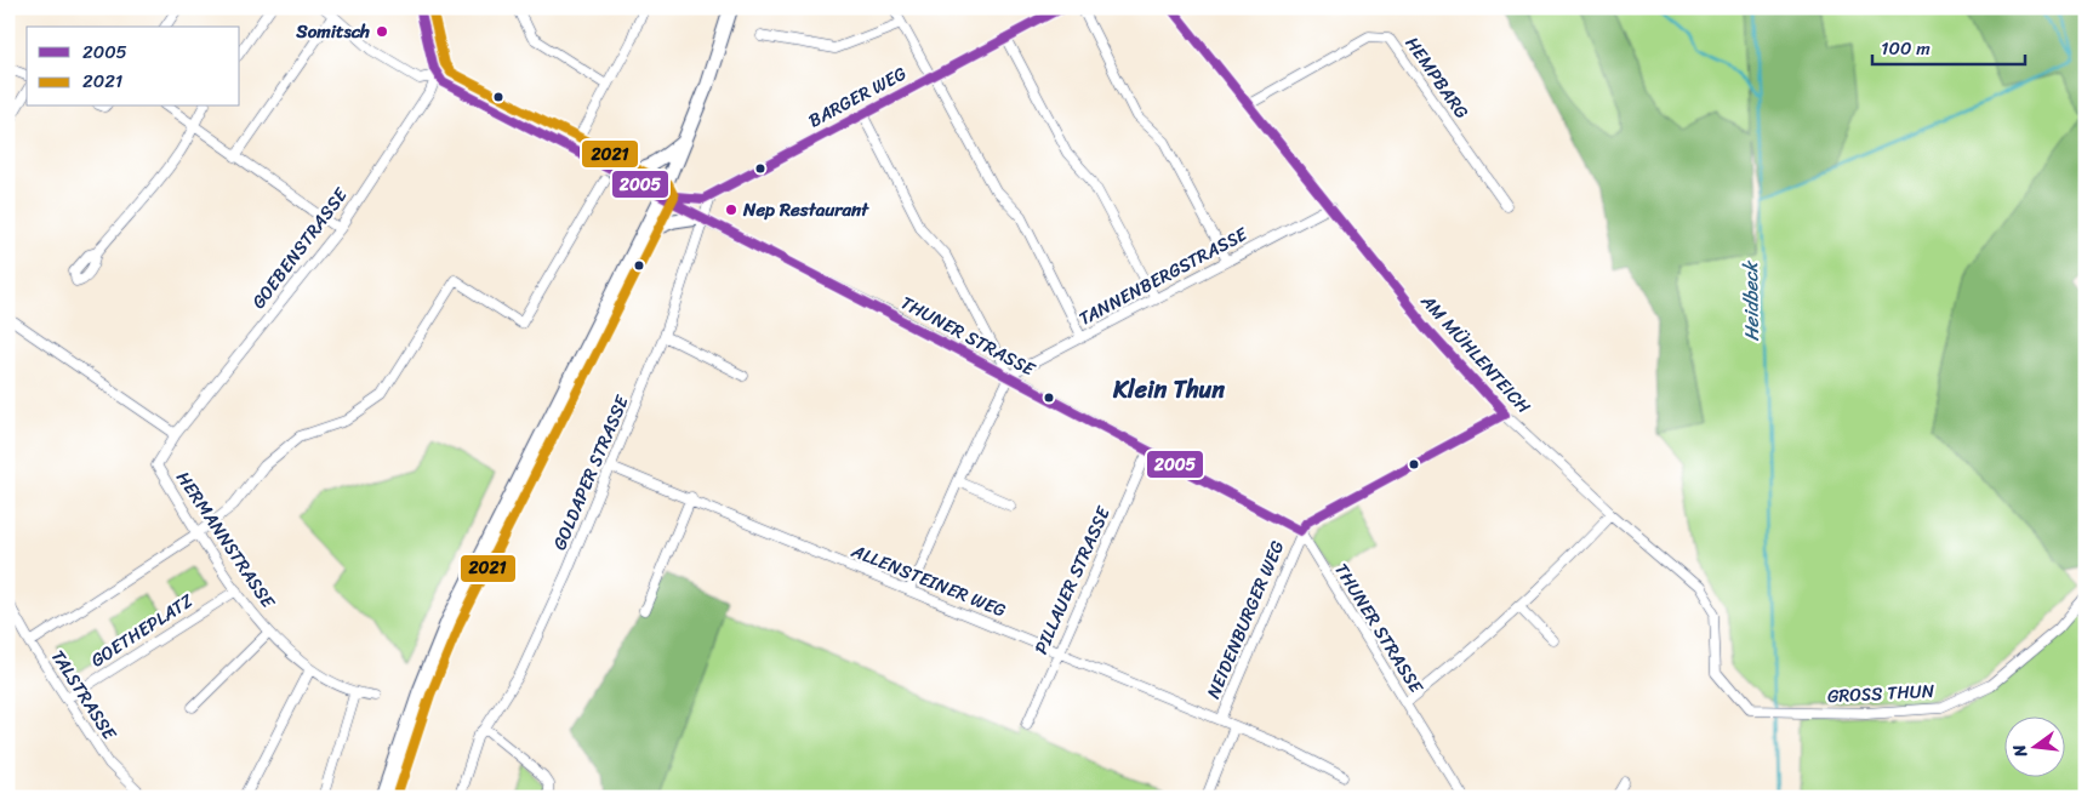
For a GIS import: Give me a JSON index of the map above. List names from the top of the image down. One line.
{"streets":{"street":["HEMPBARG","BARGER WEG","GOEBENSTRASSE","TANNENBERGSTRASSE","THUNER STRASSE","AM MÜHLENTEICH","GOLDAPER STRASSE","HERMANNSTRASSE","ALLENSTEINER WEG","PILLAUER STRASSE","NEIDENBURGER WEG","GOETHEPLATZ","GROSS THUN","TALSTRASSE"]},"crossings":[["HEMPBARG","AM MÜHLENTEICH"],["BARGER WEG","GOLDAPER STRASSE"],["GOEBENSTRASSE","THUNER STRASSE"],["GOEBENSTRASSE","HERMANNSTRASSE"],["TANNENBERGSTRASSE","THUNER STRASSE"],["TANNENBERGSTRASSE","AM MÜHLENTEICH"],["THUNER STRASSE","GOLDAPER STRASSE"],["THUNER STRASSE","PILLAUER STRASSE"],["THUNER STRASSE","NEIDENBURGER WEG"],["AM MÜHLENTEICH","GROSS THUN"],["GOLDAPER STRASSE","ALLENSTEINER WEG"],["HERMANNSTRASSE","GOETHEPLATZ"],["ALLENSTEINER WEG","PILLAUER STRASSE"],["ALLENSTEINER WEG","NEIDENBURGER WEG"],["GOETHEPLATZ","TALSTRASSE"]],"districts":["Klein Thun"],"water":["Heidbeck"],"places":["Somitsch","Nep Restaurant"],"lines":["transit line 2005","transit line 2021"],"legend":["2005","2021"],"scale_bar":"100 m","north":"left"}
